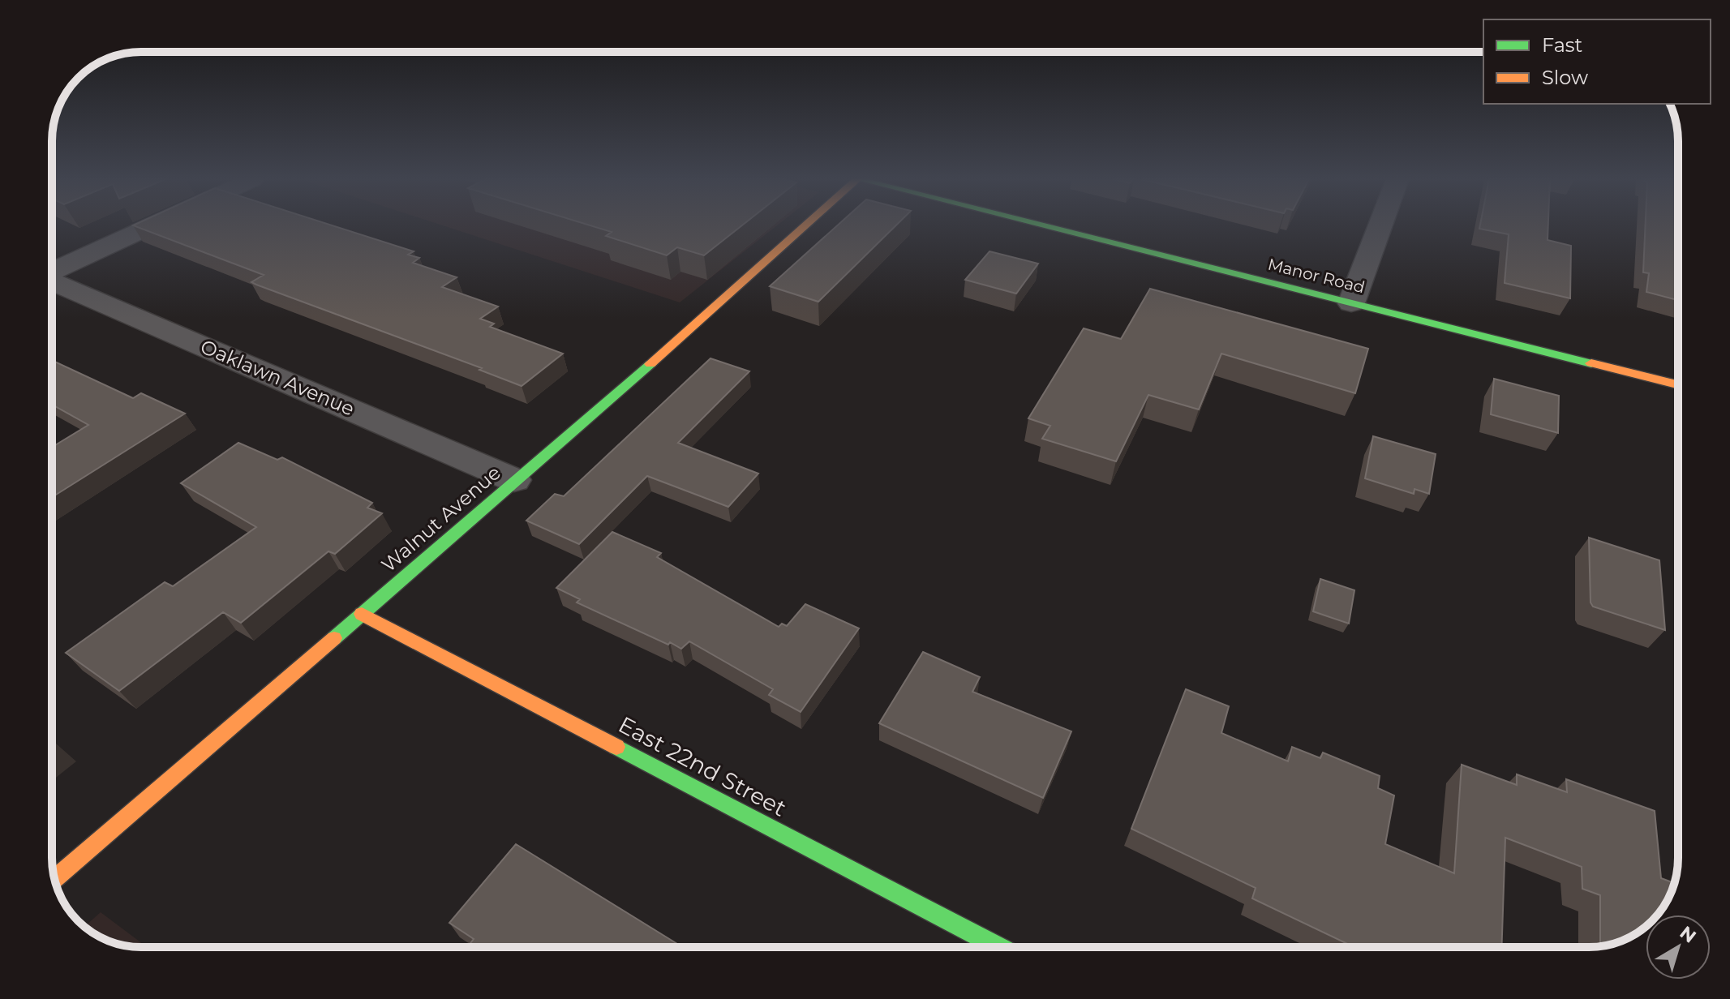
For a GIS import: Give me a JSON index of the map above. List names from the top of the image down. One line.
{"streets":{"street":["Manor Road","Oaklawn Avenue","Walnut Avenue","East 22nd Street"]},"crossings":[["Oaklawn Avenue","Walnut Avenue"],["Walnut Avenue","East 22nd Street"]],"legend":["Fast","Slow"],"north":"top right"}
